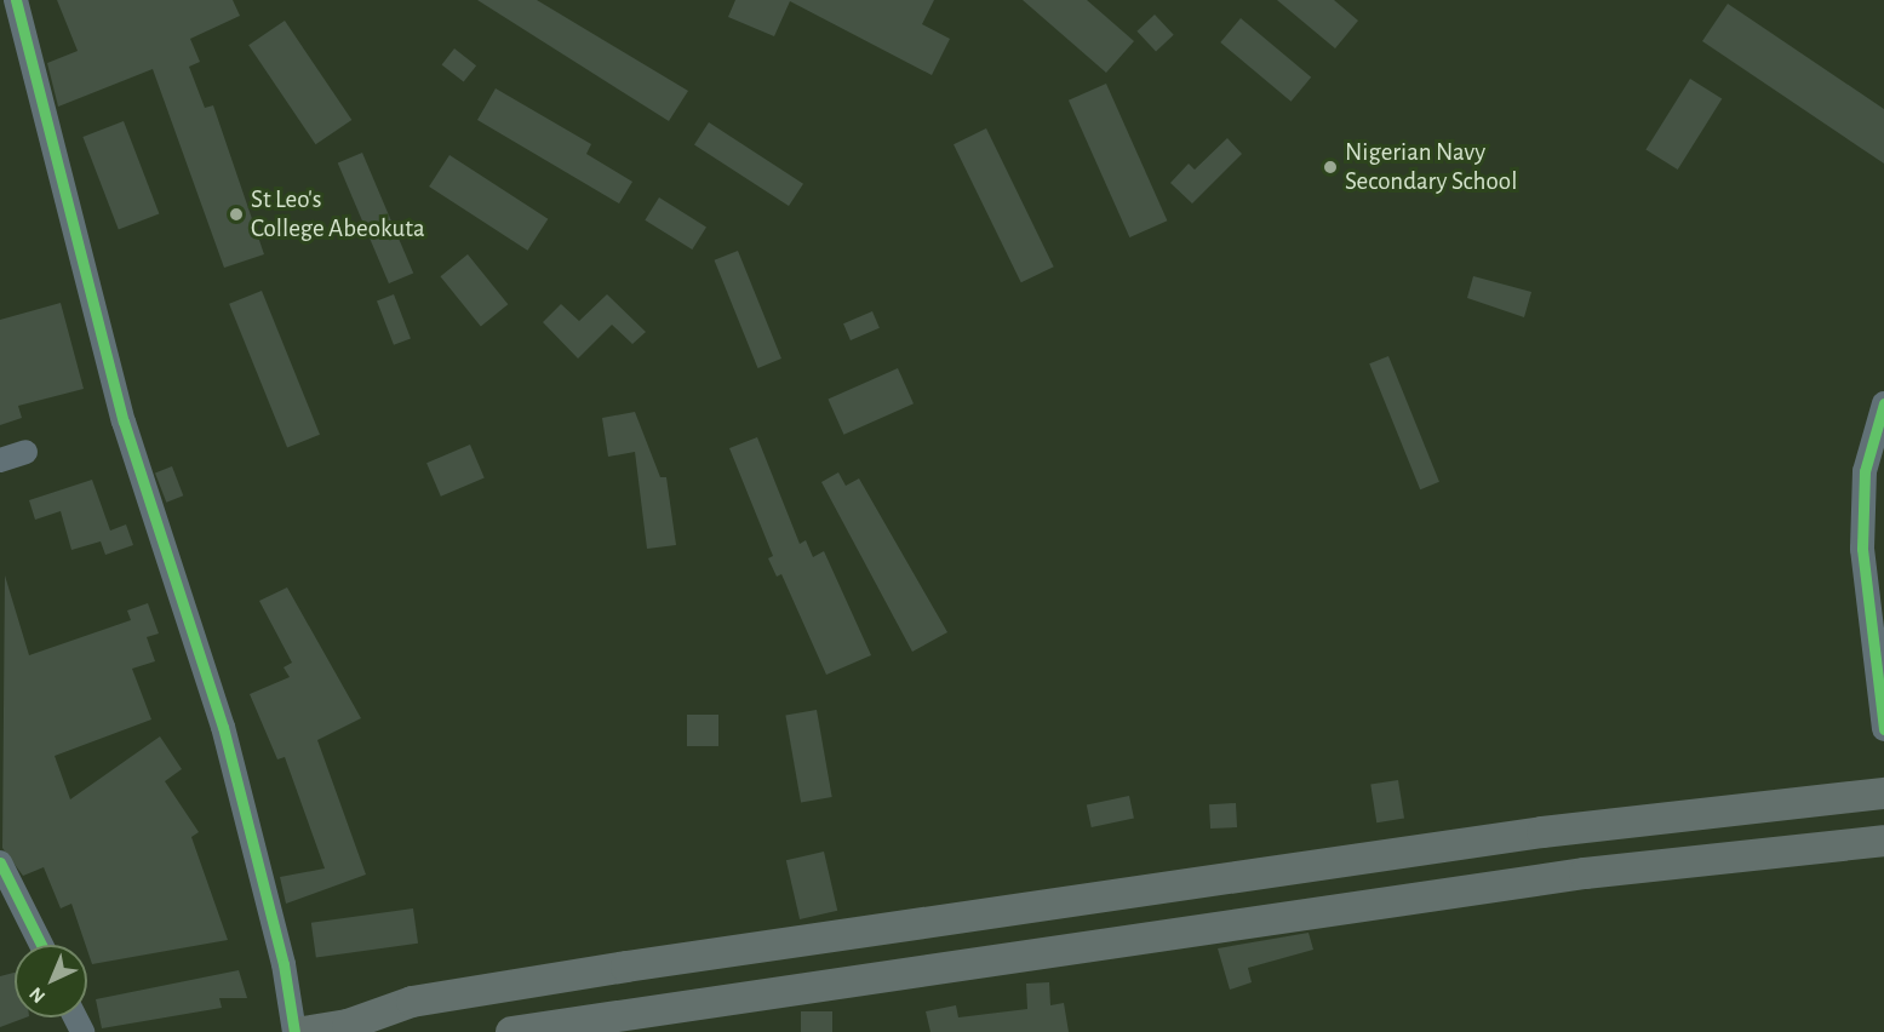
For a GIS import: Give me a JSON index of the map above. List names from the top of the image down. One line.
{"places":["Nigerian Navy Secondary School","St Leo's College Abeokuta"],"north":"bottom left"}
